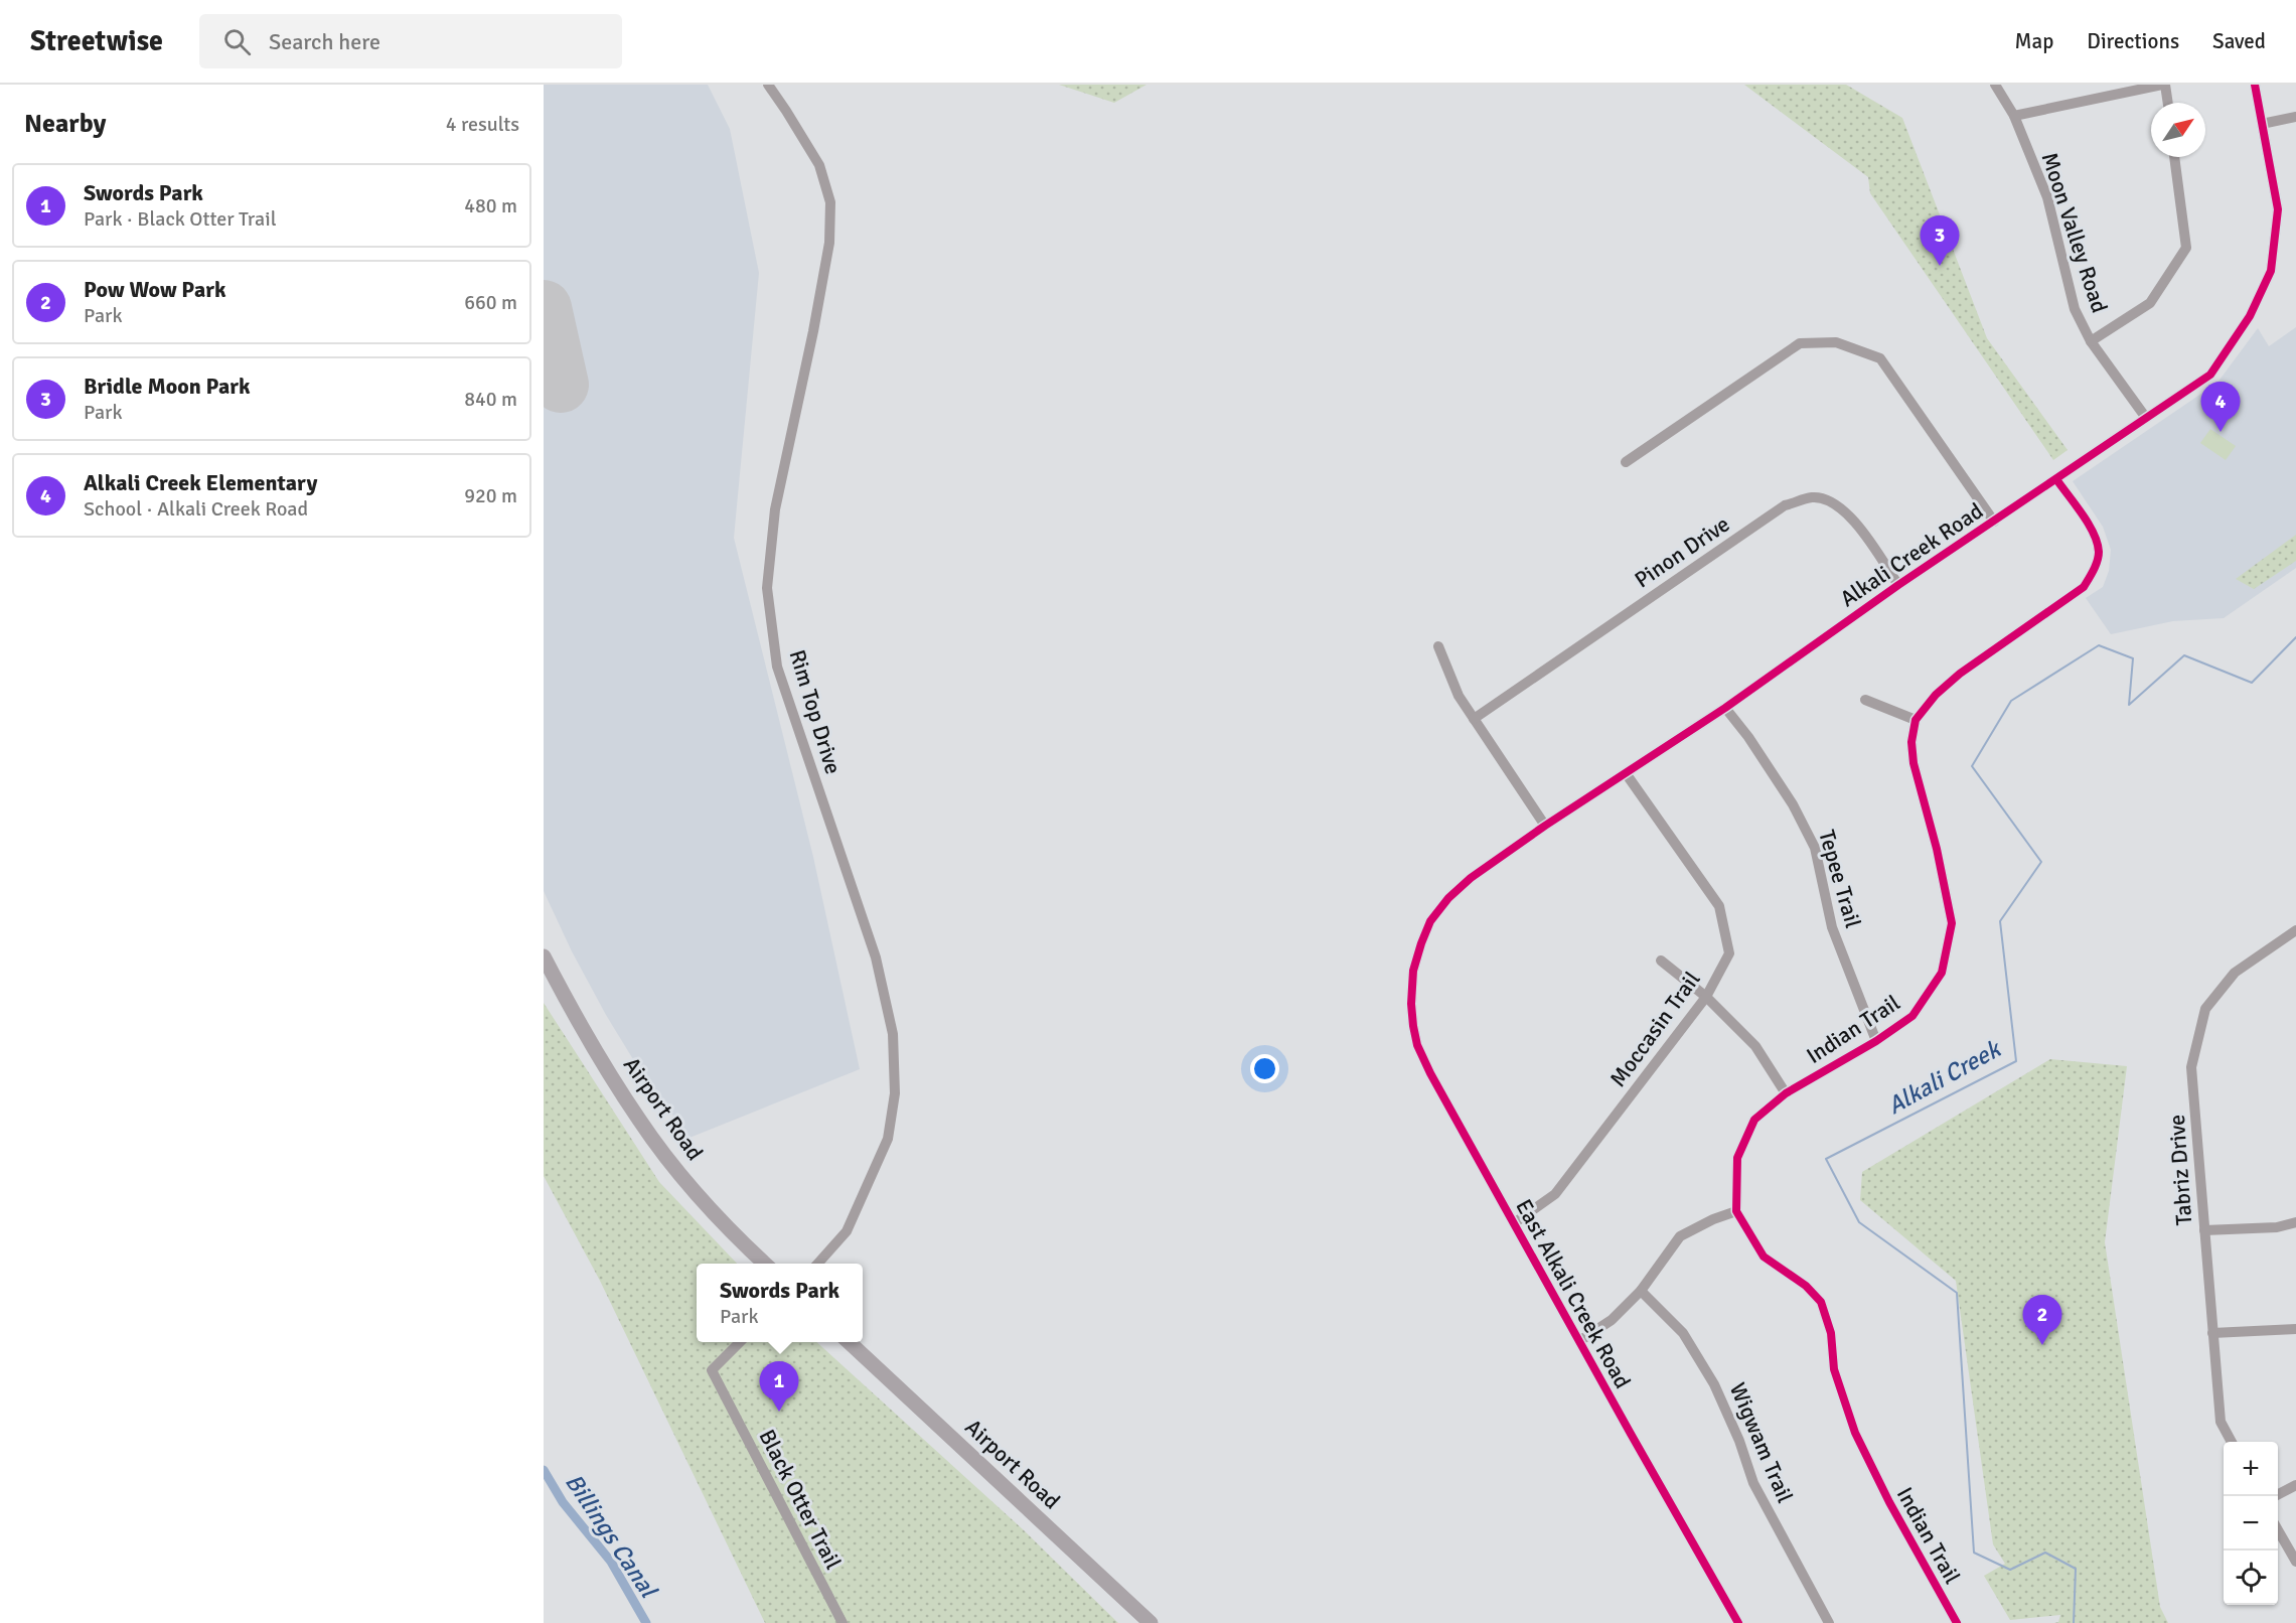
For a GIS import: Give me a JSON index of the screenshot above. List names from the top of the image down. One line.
{"streets":{"highway":["Airport Road"],"street":["Moon Valley Road","Pinon Drive","Alkali Creek Road","Rim Top Drive","Tepee Trail","Moccasin Trail","Indian Trail","Tabriz Drive","East Alkali Creek Road","Wigwam Trail","Black Otter Trail"]},"crossings":[["Moon Valley Road","Alkali Creek Road"],["Pinon Drive","Alkali Creek Road"],["Alkali Creek Road","Tepee Trail"],["Alkali Creek Road","Moccasin Trail"],["Alkali Creek Road","East Alkali Creek Road"],["Tepee Trail","Indian Trail"],["Moccasin Trail","East Alkali Creek Road"]],"water":["Alkali Creek","Billings Canal"],"north":"top right","page":{"header":"Streetwise","search":"Search here","nav":["Map","Directions","Saved"],"heading":["Nearby","4 results"],"list":[{"mark":"1","name":"Swords Park","note":"Park · Black Otter Trail","value":"480 m"},{"mark":"2","name":"Pow Wow Park","note":"Park","value":"660 m"},{"mark":"3","name":"Bridle Moon Park","note":"Park","value":"840 m"},{"mark":"4","name":"Alkali Creek Elementary","note":"School · Alkali Creek Road","value":"920 m"}],"pins":["3","4","2","1"],"popup":["Swords Park","Park"],"map_buttons":["+","−"]}}
